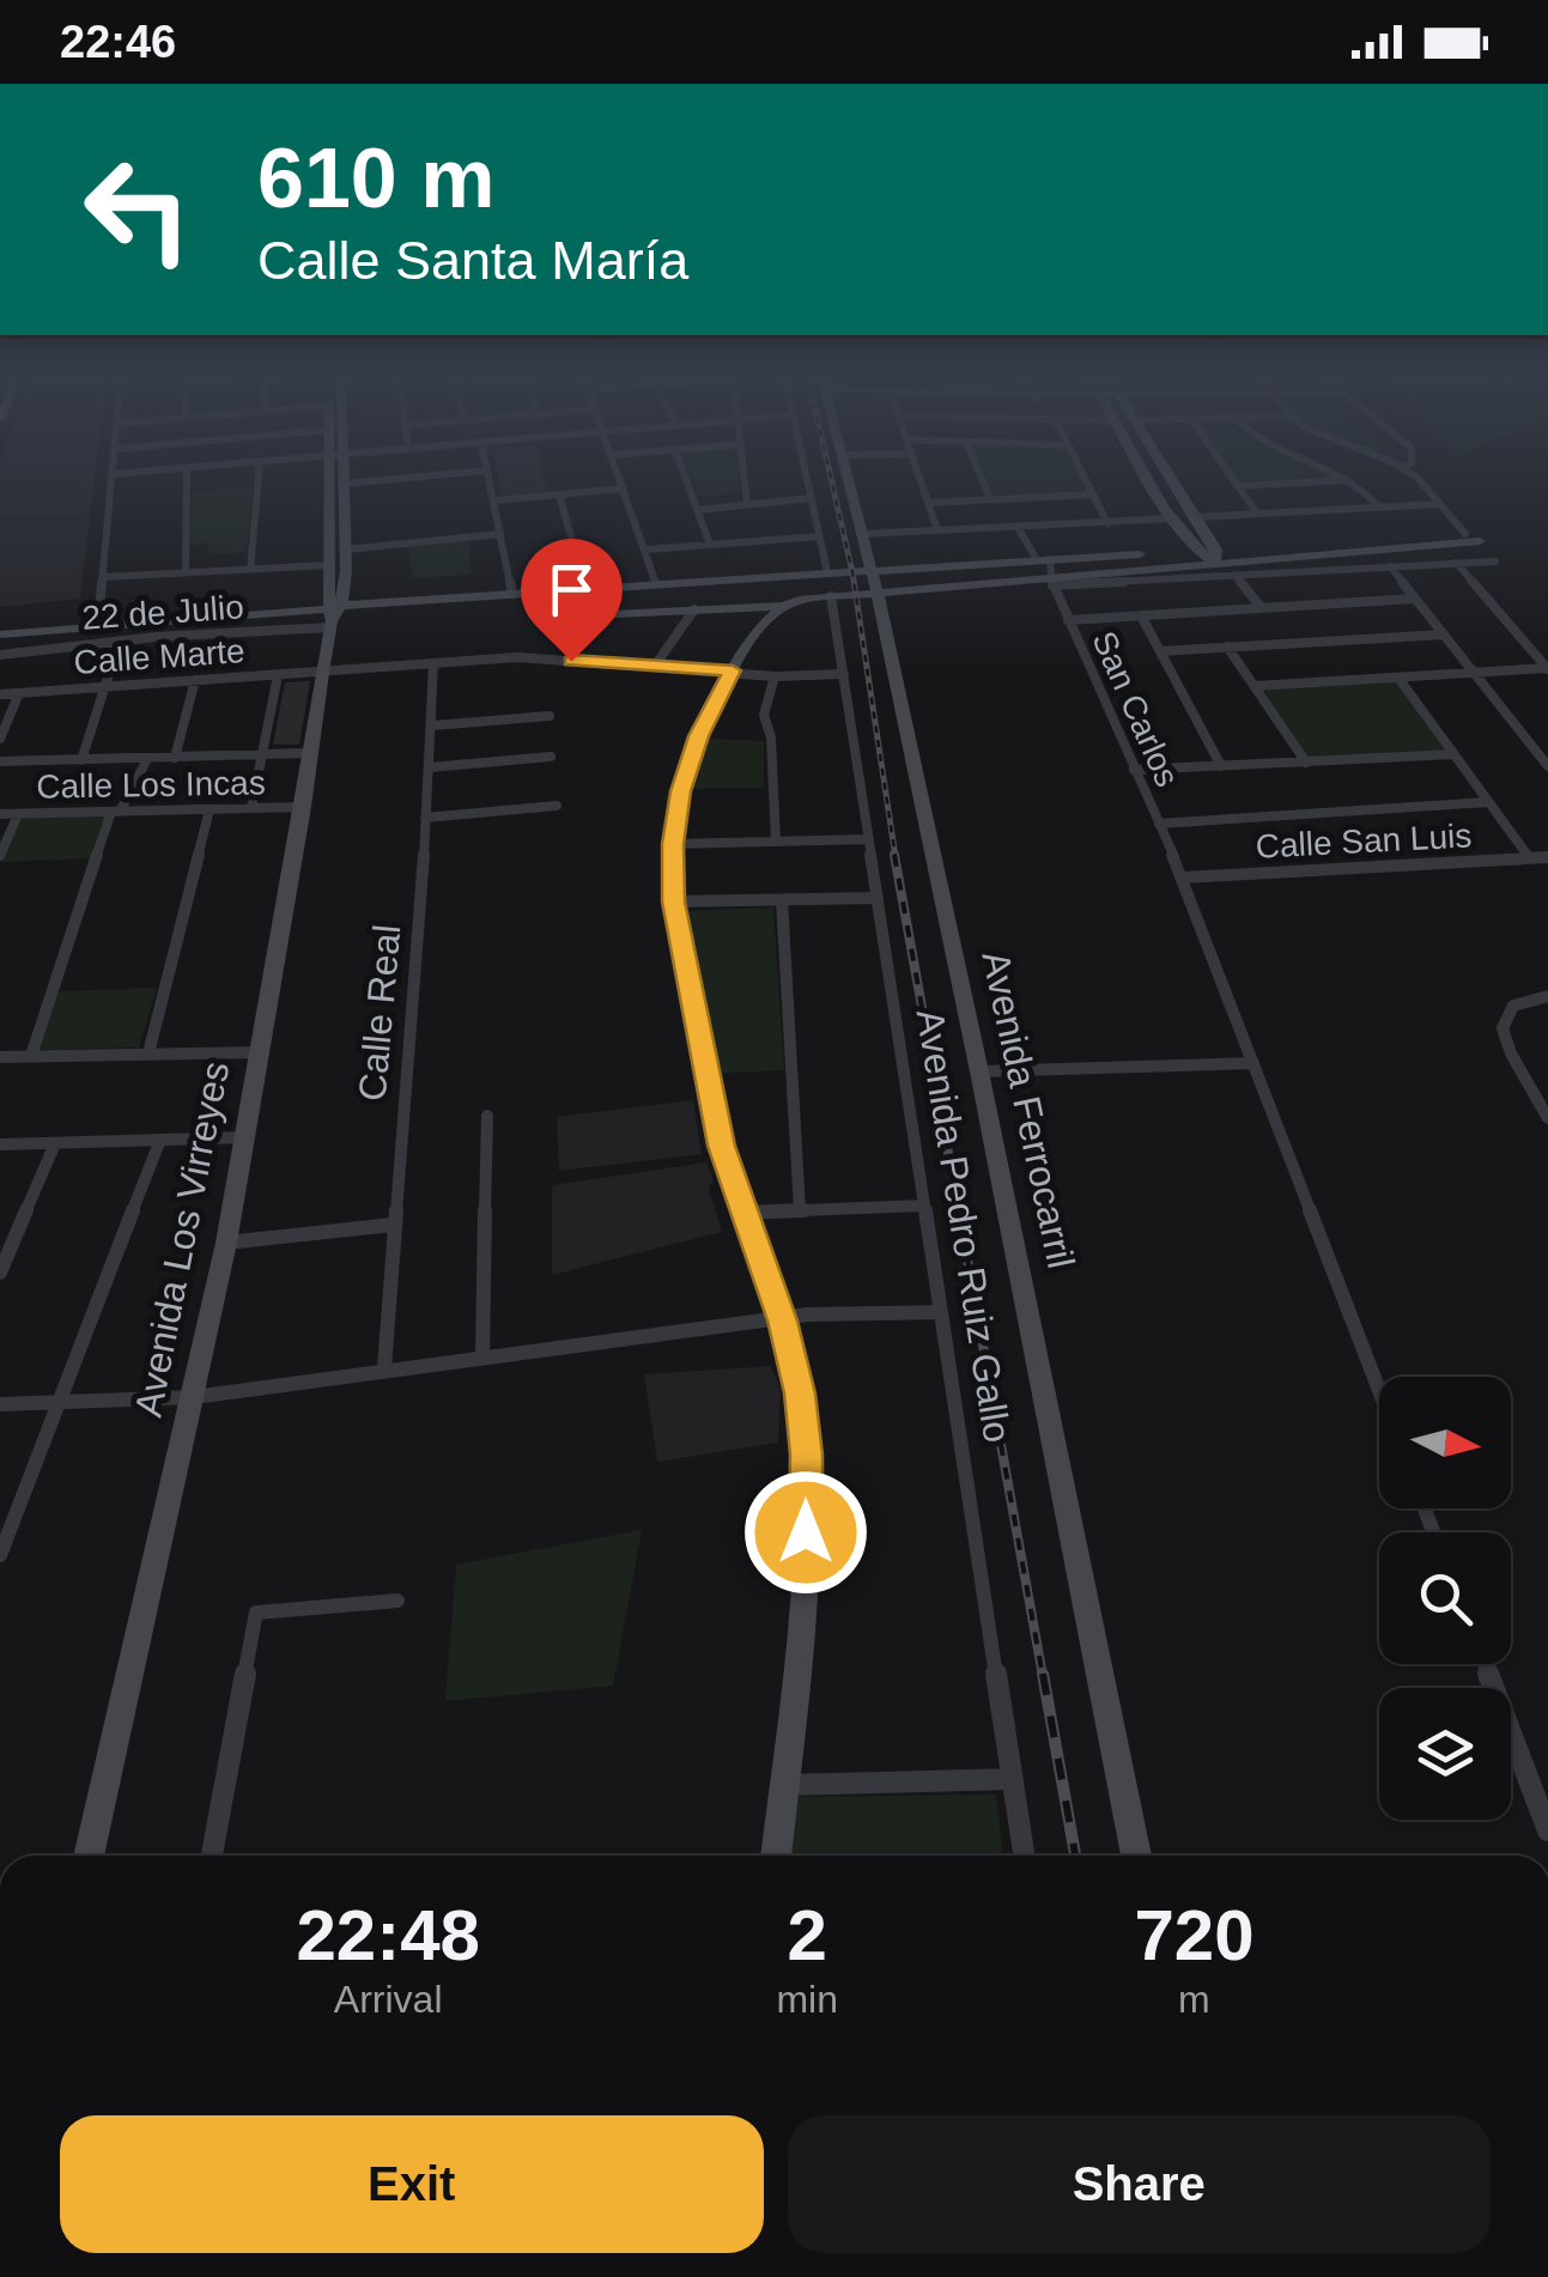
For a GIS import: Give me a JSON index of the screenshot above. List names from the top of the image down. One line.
{"streets":{"street":["22 de Julio","Calle Marte","San Carlos","Calle Los Incas","Calle San Luis","Calle Real","Avenida Ferrocarril","Avenida Pedro Ruiz Gallo","Avenida Los Virreyes"]},"crossings":[["22 de Julio","Avenida Los Virreyes"],["Calle Marte","Calle Real"],["Calle Marte","Avenida Pedro Ruiz Gallo"],["Calle Marte","Avenida Los Virreyes"],["San Carlos","Calle San Luis"],["Calle Los Incas","Avenida Los Virreyes"]],"north":"right","page":{"status":"22:46","turn":["610 m","Calle Santa María"],"eta":["22:48","Arrival","2","min","720","m"],"buttons":["Exit","Share"]}}
